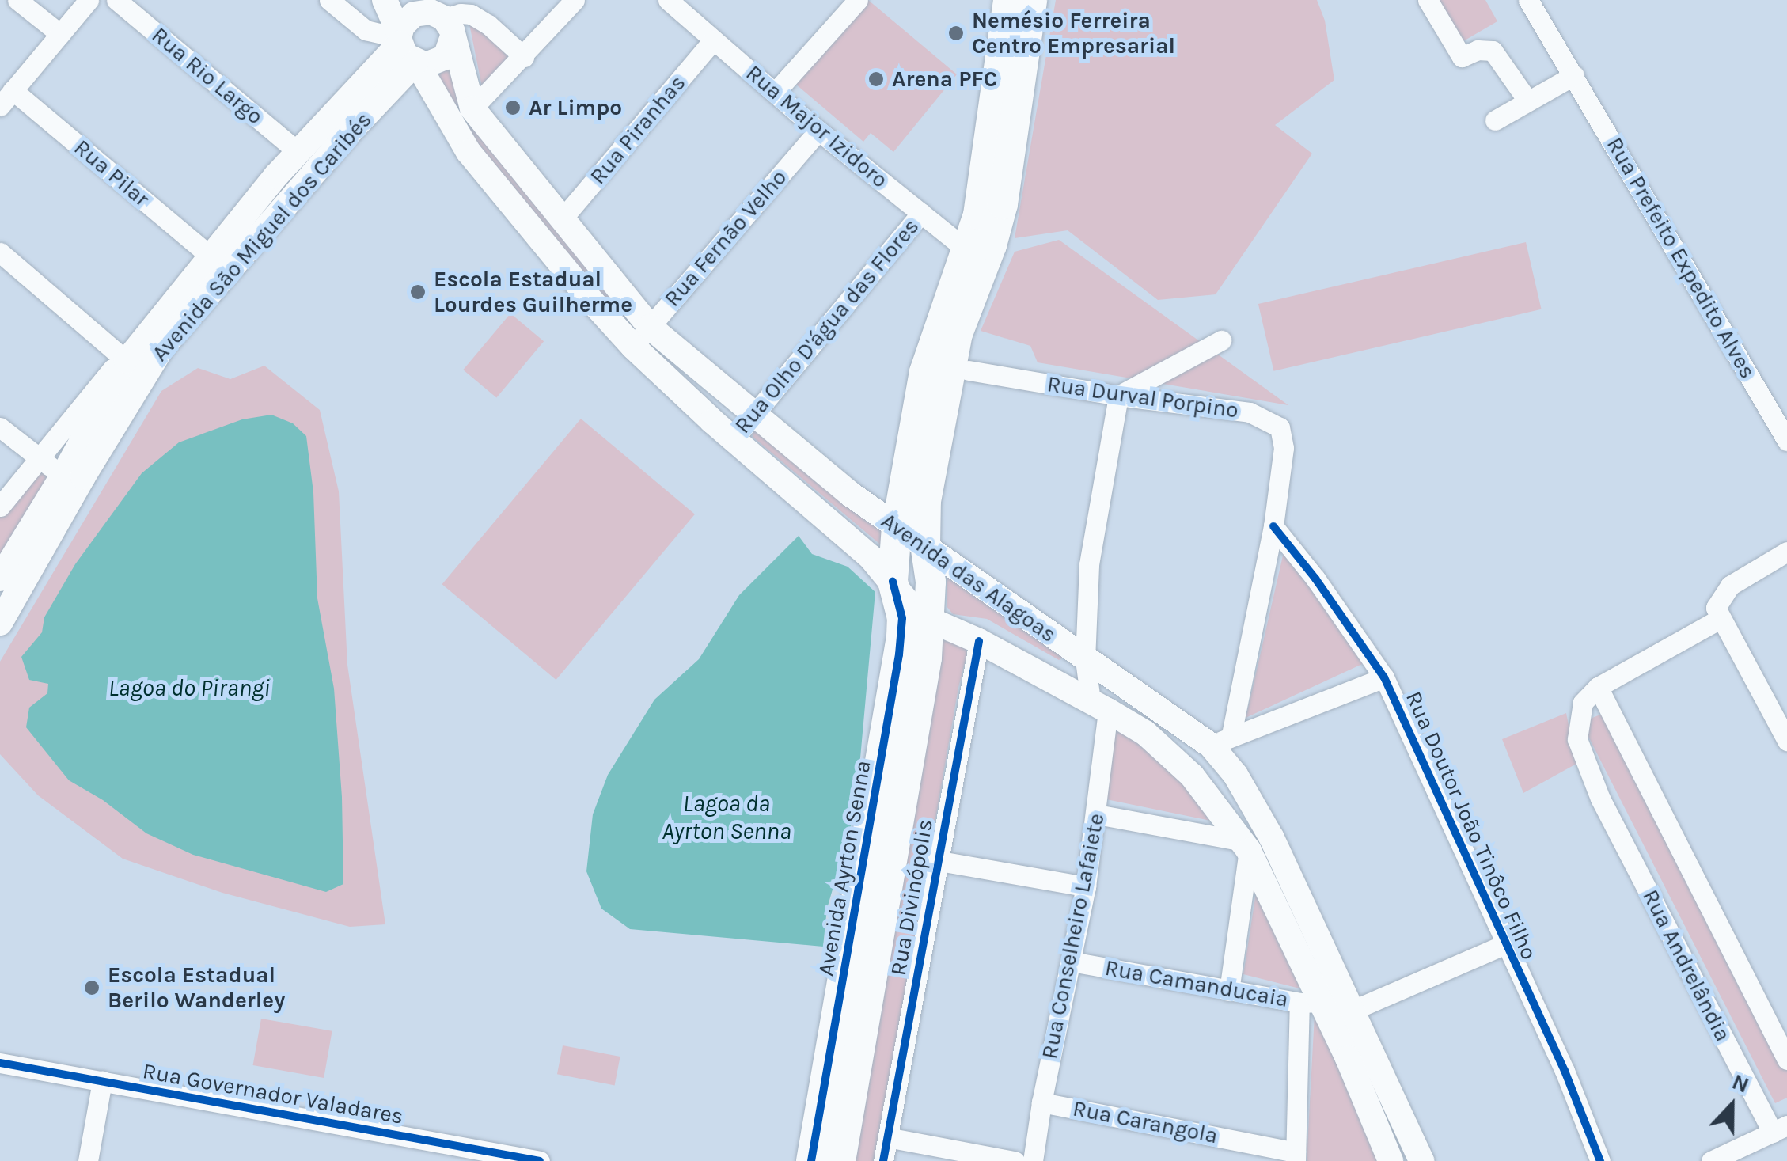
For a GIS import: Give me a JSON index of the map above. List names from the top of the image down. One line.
{"streets":{"main road":["Avenida São Miguel dos Caribés","Avenida das Alagoas","Avenida Ayrton Senna"],"street":["Rua Rio Largo","Rua Major Izidoro","Rua Piranhas","Rua Pilar","Rua Fernão Velho","Rua Prefeito Expedito Alves","Rua Olho D'água das Flores","Rua Durval Porpino","Rua Doutor João Tinôco Filho","Rua Divinópolis","Rua Conselheiro Lafaiete","Rua Andrelândia","Rua Camanducaia","Rua Governador Valadares","Rua Carangola"]},"crossings":[["Rua Rio Largo","Avenida São Miguel dos Caribés"],["Rua Major Izidoro","Rua Piranhas"],["Rua Major Izidoro","Rua Fernão Velho"],["Rua Major Izidoro","Rua Olho D'água das Flores"],["Rua Major Izidoro","Avenida Ayrton Senna"],["Rua Piranhas","Avenida das Alagoas"],["Rua Pilar","Avenida São Miguel dos Caribés"],["Avenida São Miguel dos Caribés","Avenida das Alagoas"],["Rua Fernão Velho","Avenida das Alagoas"],["Rua Olho D'água das Flores","Avenida das Alagoas"],["Rua Durval Porpino","Rua Doutor João Tinôco Filho"],["Rua Durval Porpino","Rua Conselheiro Lafaiete"],["Avenida das Alagoas","Avenida Ayrton Senna"],["Avenida das Alagoas","Rua Divinópolis"],["Avenida das Alagoas","Rua Conselheiro Lafaiete"],["Avenida das Alagoas","Rua Camanducaia"],["Rua Conselheiro Lafaiete","Rua Camanducaia"],["Rua Conselheiro Lafaiete","Rua Carangola"]],"water":["Lagoa do Pirangi","Lagoa da Ayrton Senna"],"places":["Nemésio Ferreira Centro Empresarial","Arena PFC","Ar Limpo","Escola Estadual Lourdes Guilherme","Escola Estadual Berilo Wanderley"],"north":"top"}
